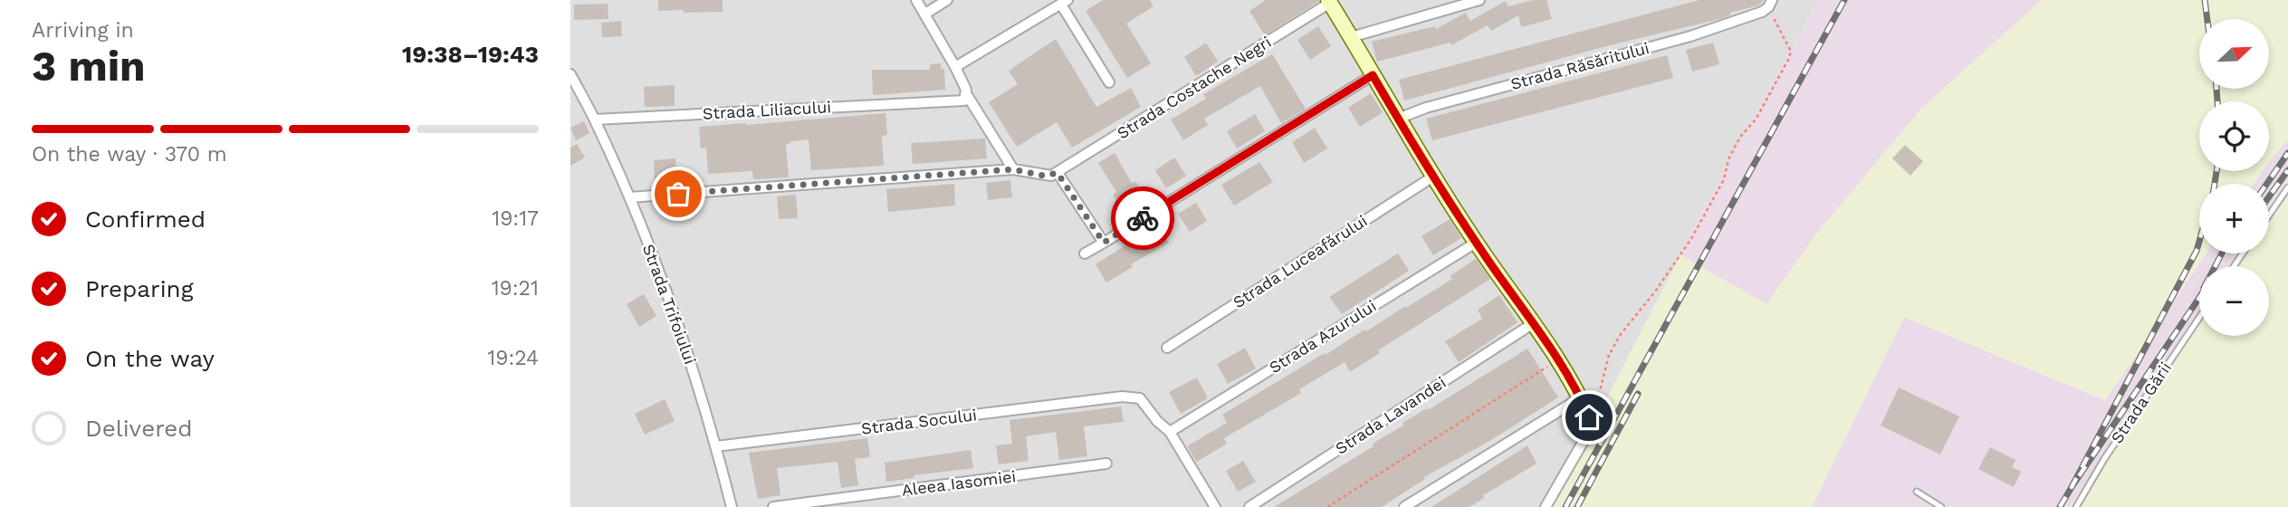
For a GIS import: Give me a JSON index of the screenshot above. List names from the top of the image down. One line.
{"streets":{"street":["Strada Răsăritului","Strada Costache Negri","Strada Liliacului","Strada Luceafǎrului","Strada Trifoiului","Strada Azurului","Strada Lavandei","Strada Socului","Aleea Iasomiei"],"lane":["Strada Gării"]},"crossings":[["Strada Liliacului","Strada Trifoiului"],["Strada Trifoiului","Strada Socului"],["Strada Azurului","Strada Socului"]],"north":"top right","page":{"heading":["3 min","Arriving in","19:38–19:43"],"map_buttons":["+","−"],"bar":"On the way · 370 m","list":[["Confirmed","19:17"],["Preparing","19:21"],["On the way","19:24"],"Delivered"]}}
